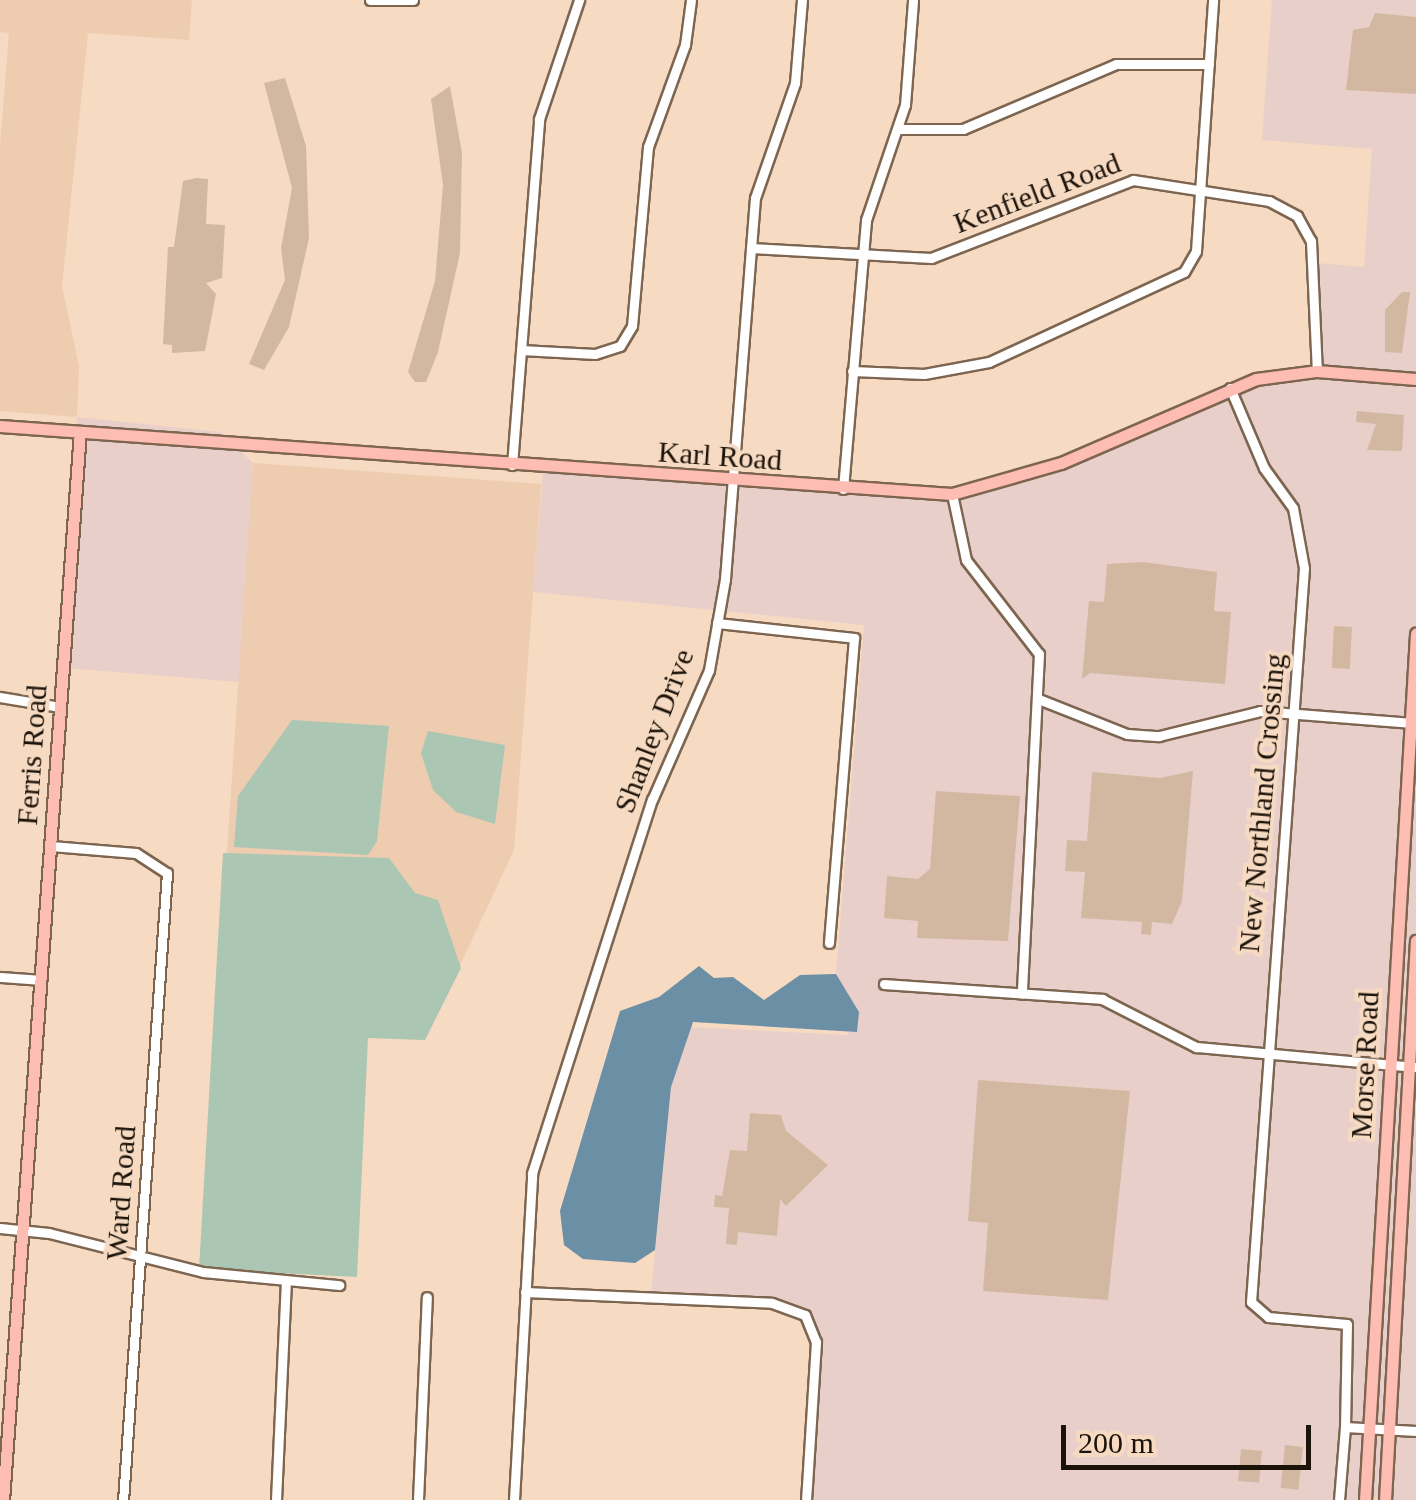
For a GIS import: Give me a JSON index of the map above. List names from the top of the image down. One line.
{"streets":{"main road":["Karl Road","Ferris Road","Morse Road"],"street":["Kenfield Road","Shanley Drive","New Northland Crossing","Ward Road"]},"crossings":[["Kenfield Road","Karl Road"],["Kenfield Road","Shanley Drive"],["Karl Road","Shanley Drive"],["Karl Road","Ferris Road"],["Karl Road","New Northland Crossing"],["Ferris Road","Ward Road"]],"scale_bar":"200 m"}
